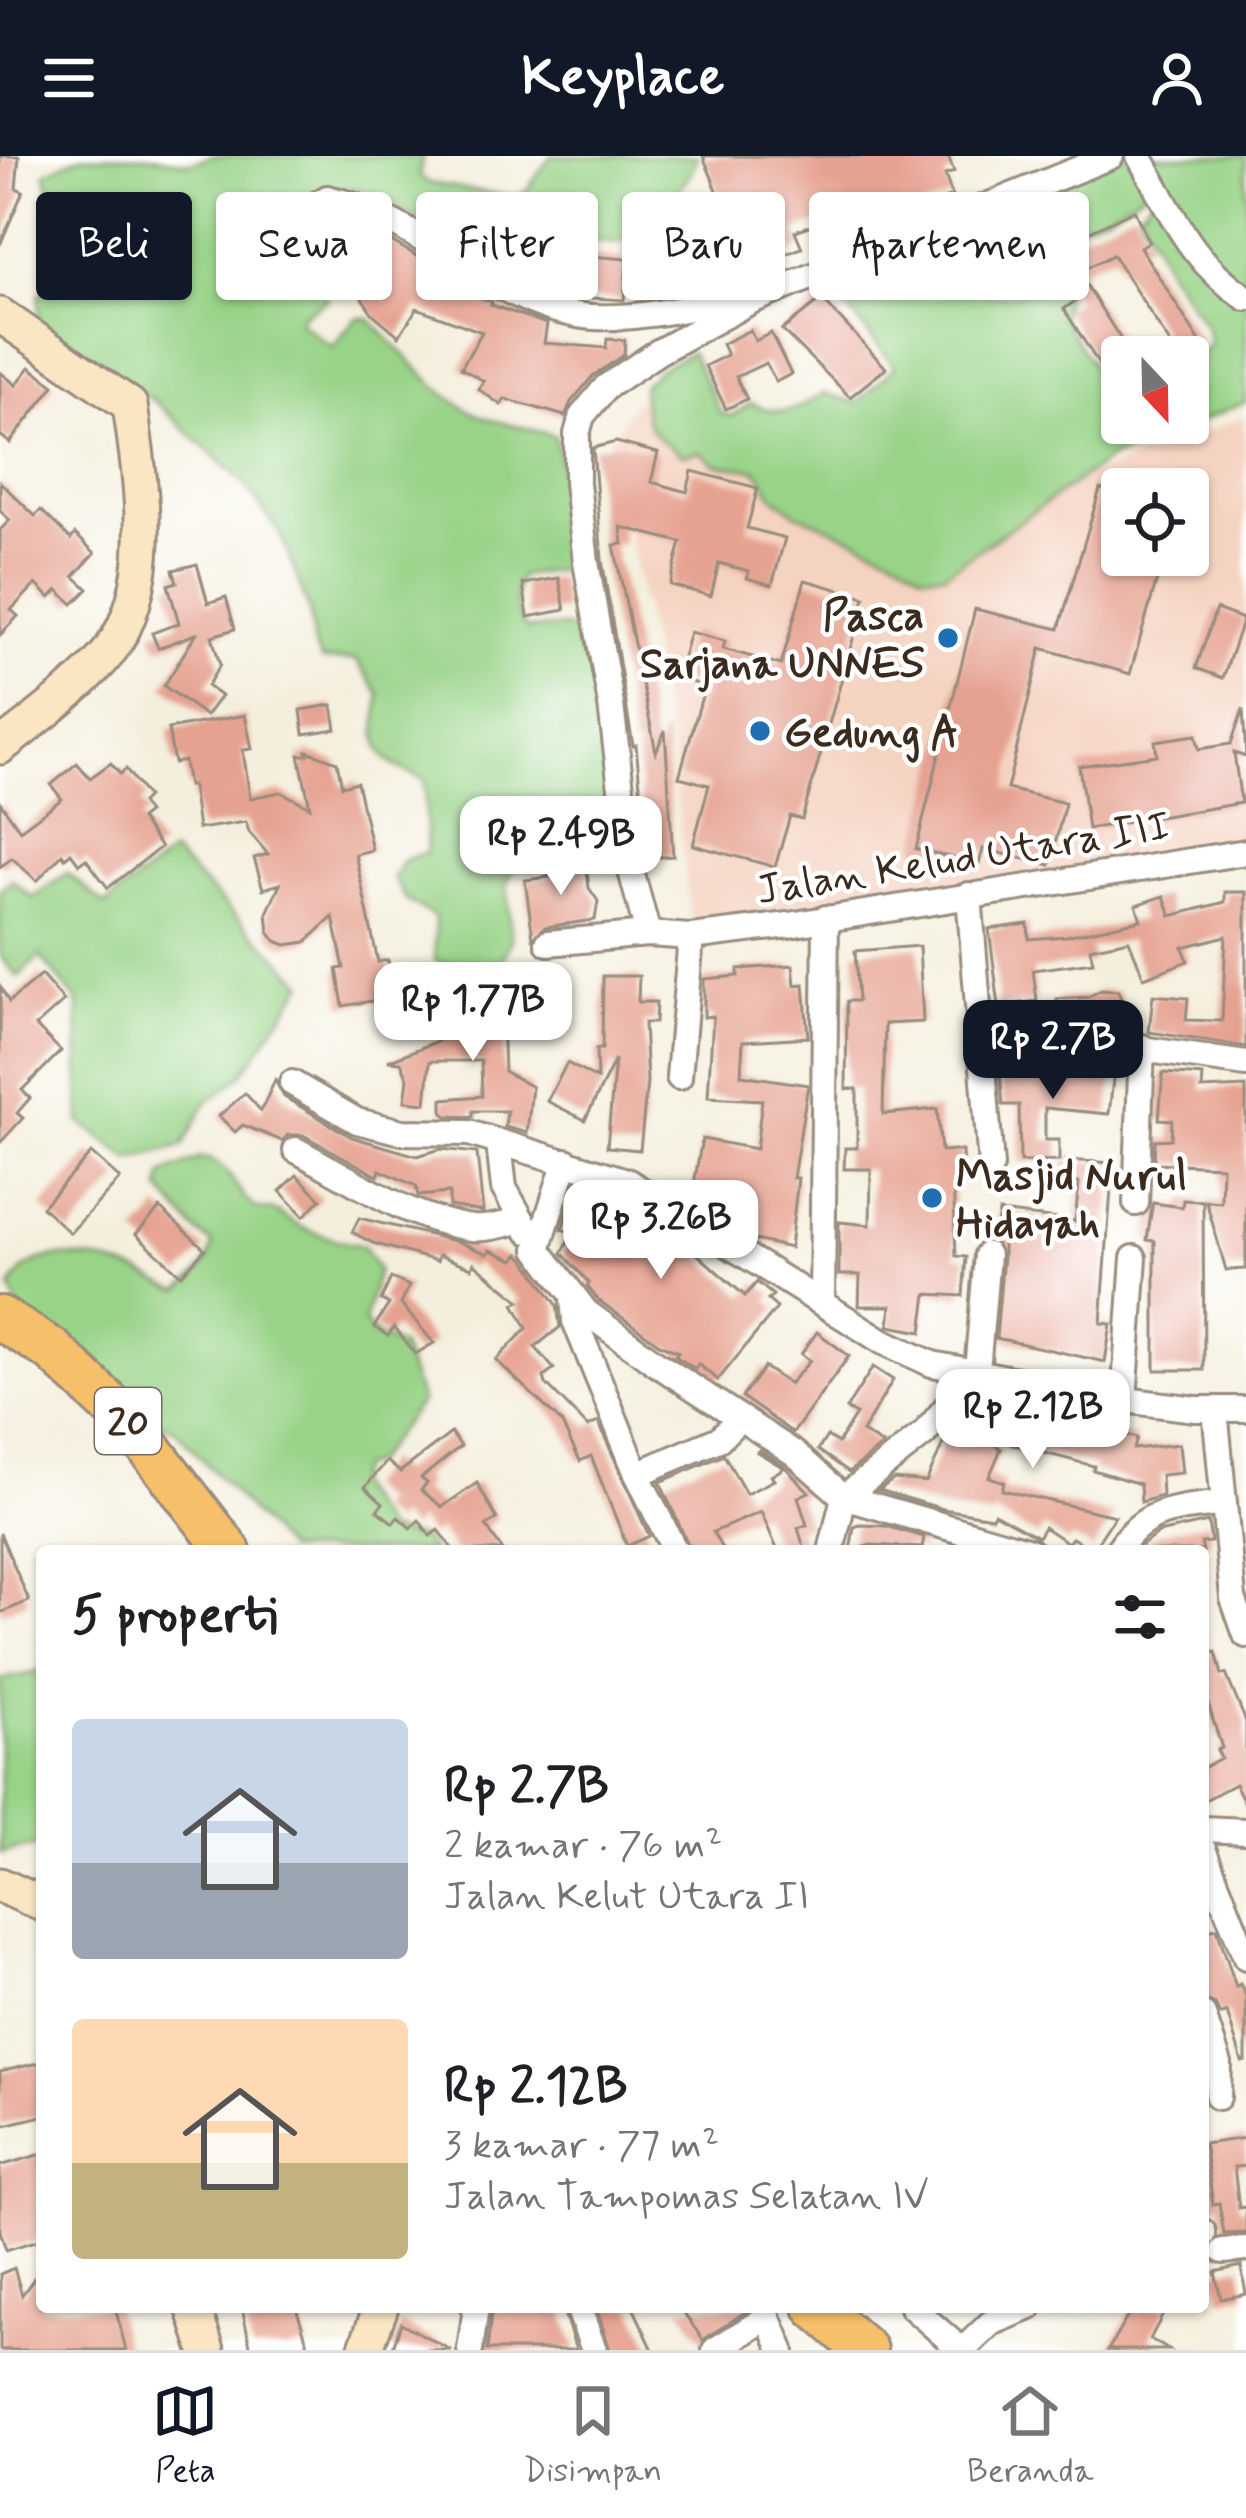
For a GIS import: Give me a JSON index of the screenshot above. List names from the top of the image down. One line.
{"streets":{"highway":["20"],"street":["Jalan Kelud Utara III"]},"places":["Pasca Sarjana UNNES","Gedung A","Masjid Nurul Hidayah"],"north":"bottom","page":{"header":"Keyplace","chip":["Beli","Sewa","Filter","Baru","Apartemen"],"price":["Rp 2.49B","Rp 1.77B","Rp 2.7B","Rp 3.26B","Rp 2.12B"],"heading":"5 properti","list":[{"name":"Rp 2.7B","note":"2 kamar · 76 m² · Jalan Kelut Utara II"},{"name":"Rp 2.12B","note":"3 kamar · 77 m² · Jalan Tampomas Selatan IV"}],"tabs":["Peta","Disimpan","Beranda"]}}
